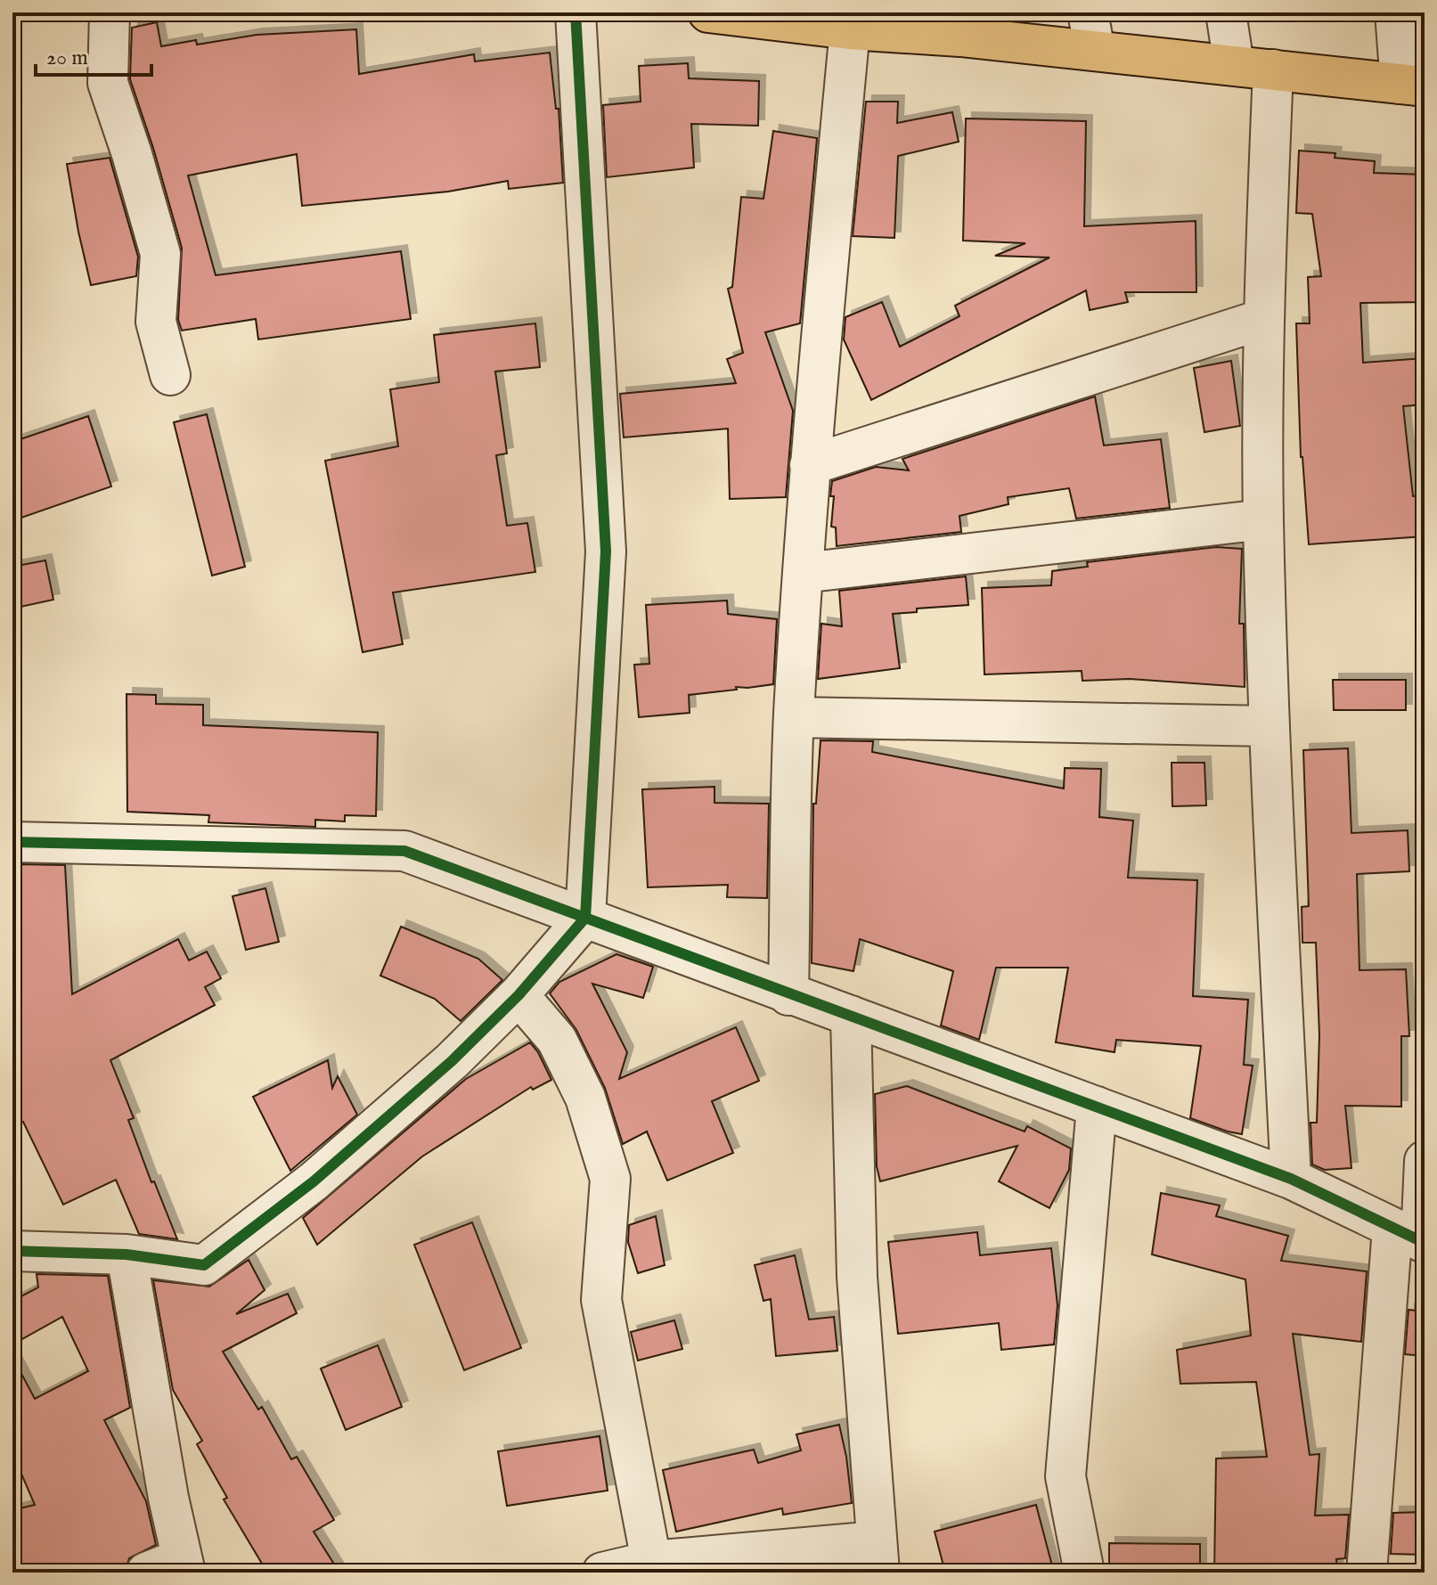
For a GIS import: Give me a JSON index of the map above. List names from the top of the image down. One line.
{"scale_bar":"20 m"}
